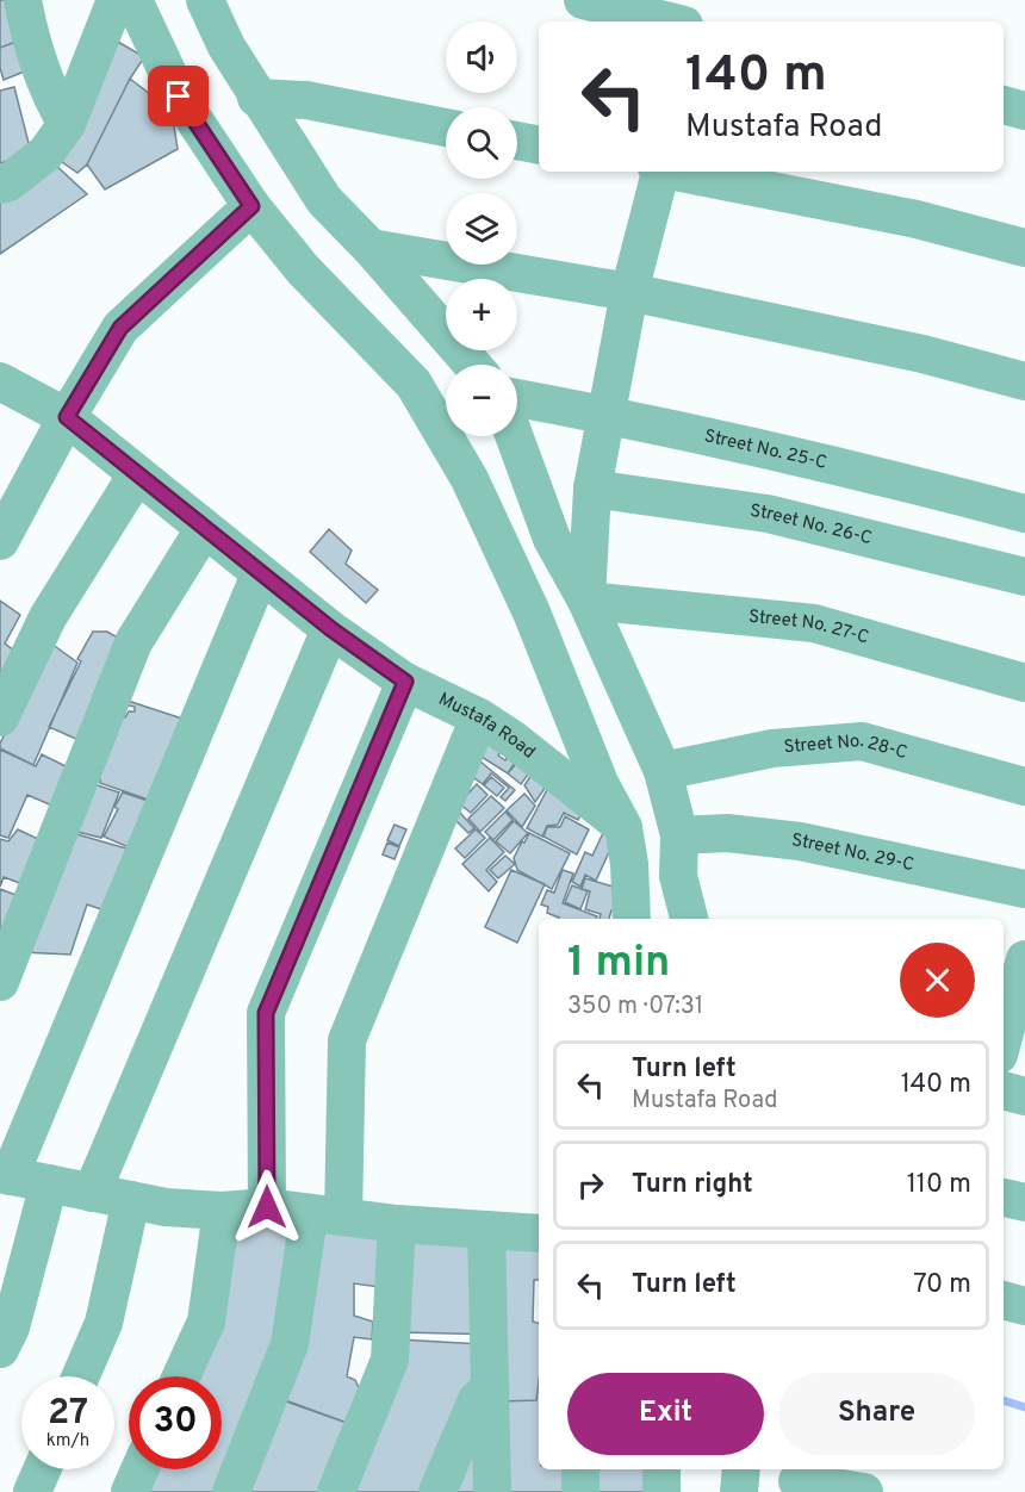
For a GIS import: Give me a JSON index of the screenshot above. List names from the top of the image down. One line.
{"streets":{"street":["Street No. 25-C","Street No. 26-C","Street No. 27-C","Mustafa Road","Street No. 28-C","Street No. 29-C"]},"page":{"map_buttons":["+","−"],"turn":["140 m","Mustafa Road"],"heading":["1 min","350 m · 07:31"],"list":[{"name":"Turn left","note":"Mustafa Road","value":"140 m"},{"name":"Turn right","value":"110 m"},{"name":"Turn left","value":"70 m"}],"buttons":["Exit","Share"],"speed":"27 km/h","limit":"30"}}
